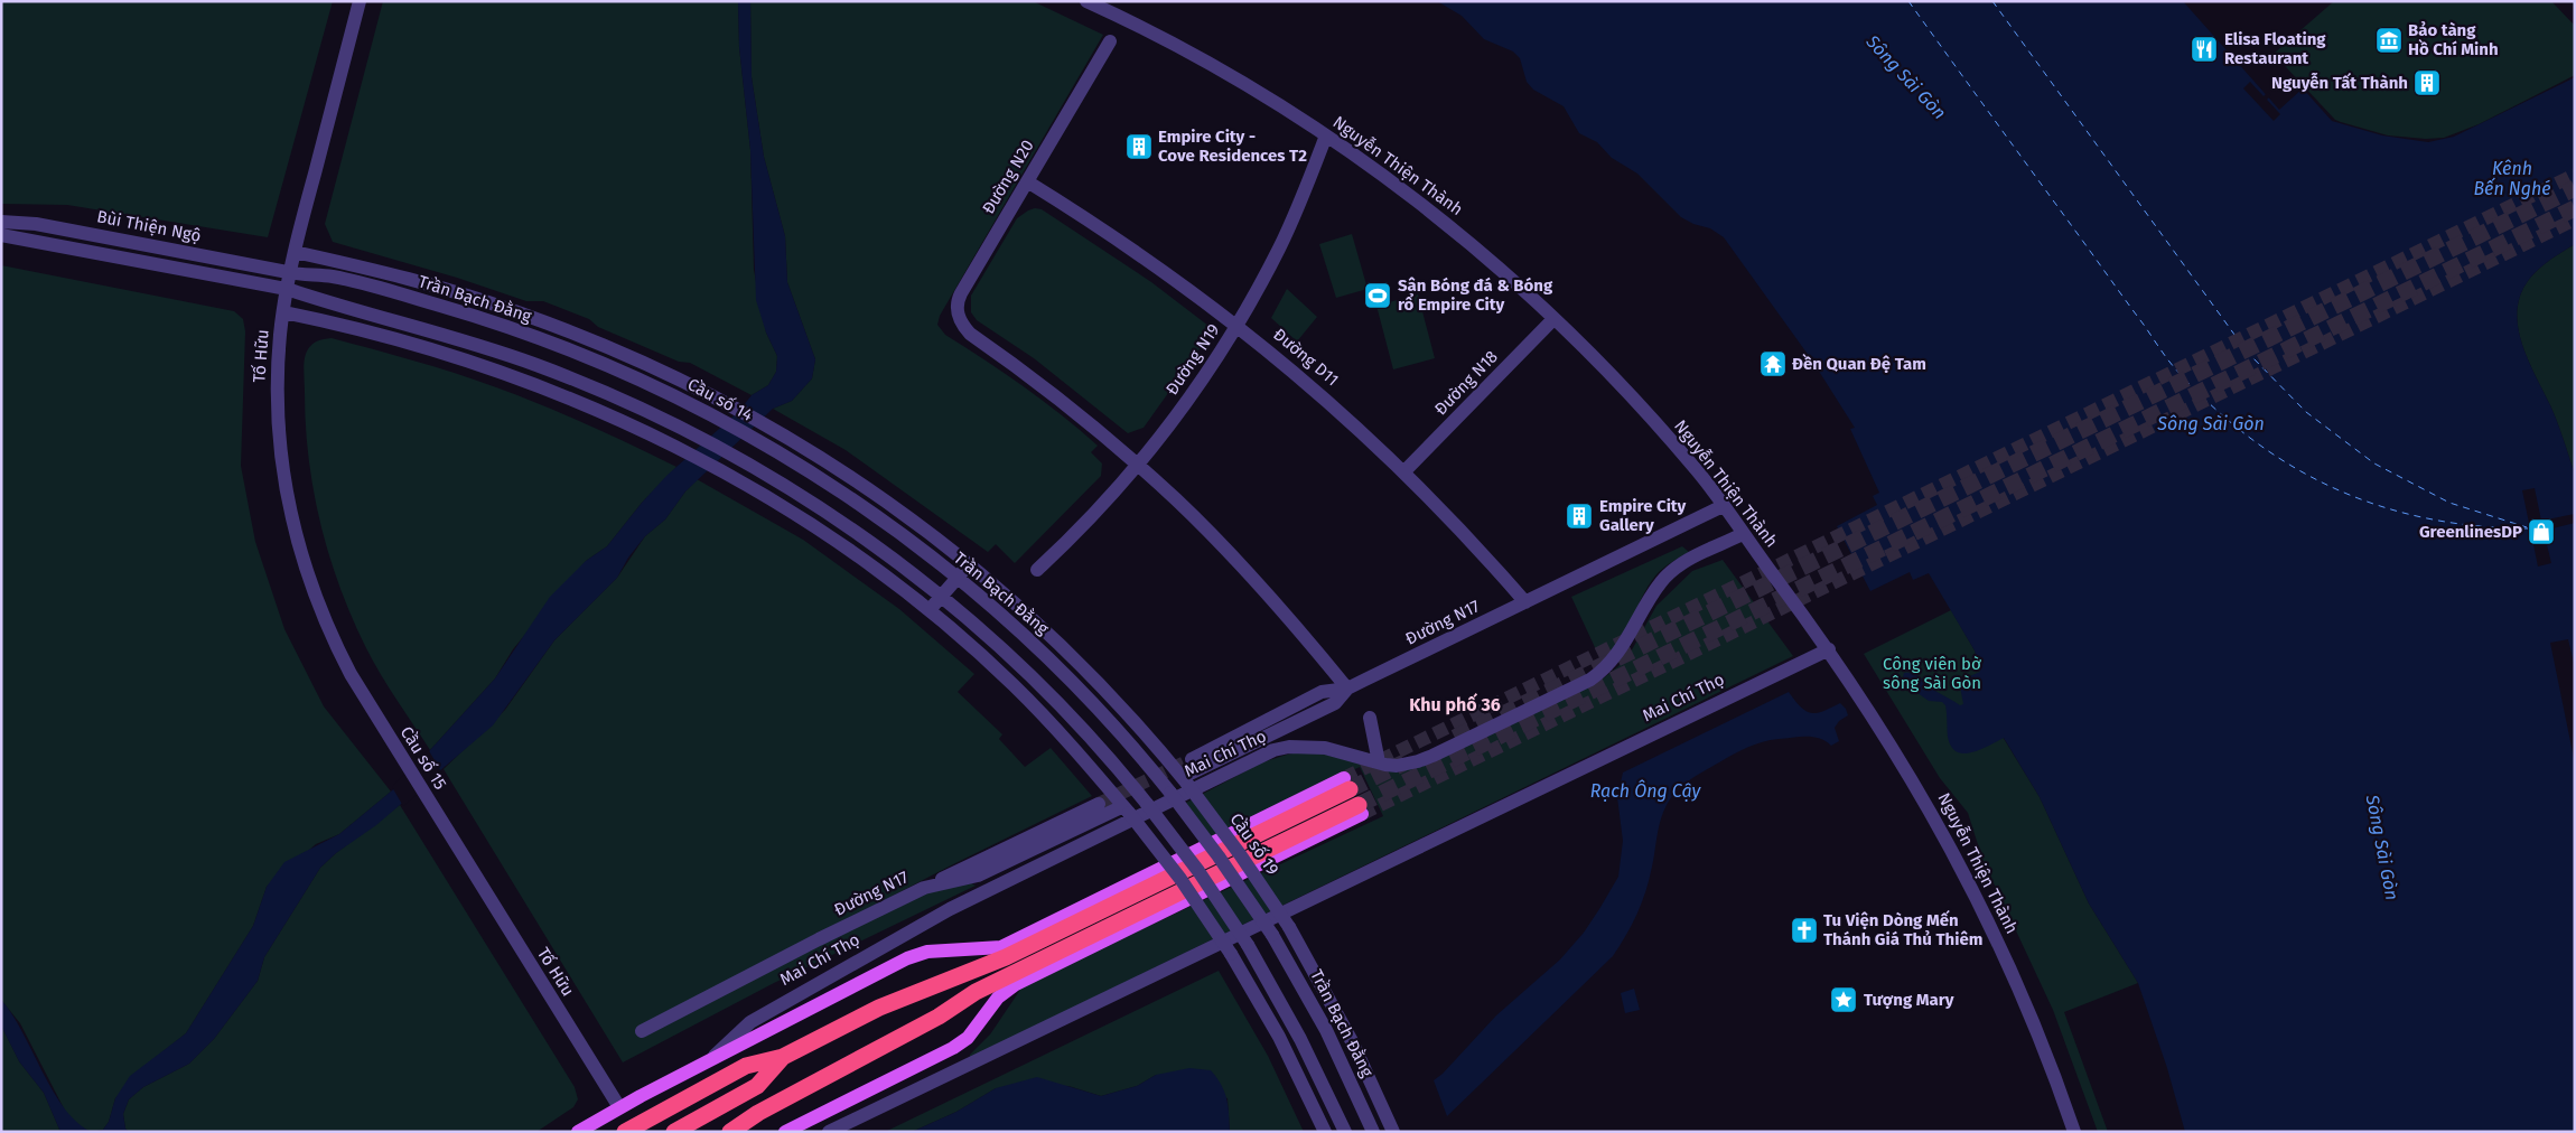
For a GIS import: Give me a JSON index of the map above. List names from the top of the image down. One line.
{"streets":{"highway":["Mai Chí Thọ"],"main road":["Tố Hữu"],"street":["Nguyễn Thiện Thành","Đường N20","Bùi Thiện Ngộ","Trần Bạch Đằng","Đường D11","Đường N19","Đường N18","Cầu số 14","Đường N17","Cầu số 15","Cầu số 19"]},"crossings":[["Nguyễn Thiện Thành","Đường N19"],["Nguyễn Thiện Thành","Đường N18"],["Nguyễn Thiện Thành","Đường N17"],["Nguyễn Thiện Thành","Mai Chí Thọ"],["Đường N20","Đường D11"],["Đường N20","Đường N19"],["Bùi Thiện Ngộ","Trần Bạch Đằng"],["Bùi Thiện Ngộ","Tố Hữu"],["Trần Bạch Đằng","Tố Hữu"],["Trần Bạch Đằng","Cầu số 14"],["Tố Hữu","Cầu số 14"],["Tố Hữu","Mai Chí Thọ"],["Tố Hữu","Cầu số 15"],["Đường D11","Đường N19"],["Đường D11","Đường N18"],["Đường D11","Đường N17"],["Cầu số 14","Cầu số 19"],["Đường N17","Cầu số 19"]],"districts":["Khu phố 36"],"water":["Sông Sài Gòn","Kênh Bến Nghé","Rạch Ông Cậy"],"parks":["Công viên bờ sông Sài Gòn"],"places":{"museum":["Bảo tàng Hồ Chí Minh"],"restaurant":["Elisa Floating Restaurant"],"building":["Nguyễn Tất Thành","Empire City - Cove Residences T2","Empire City Gallery"],"sports":["Sân Bóng đá & Bóng rổ Empire City"],"temple":["Đền Quan Đệ Tam"],"shop":["GreenlinesDP"],"church":["Tu Viện Dòng Mến Thánh Giá Thủ Thiêm"],"place":["Tượng Mary"]}}
